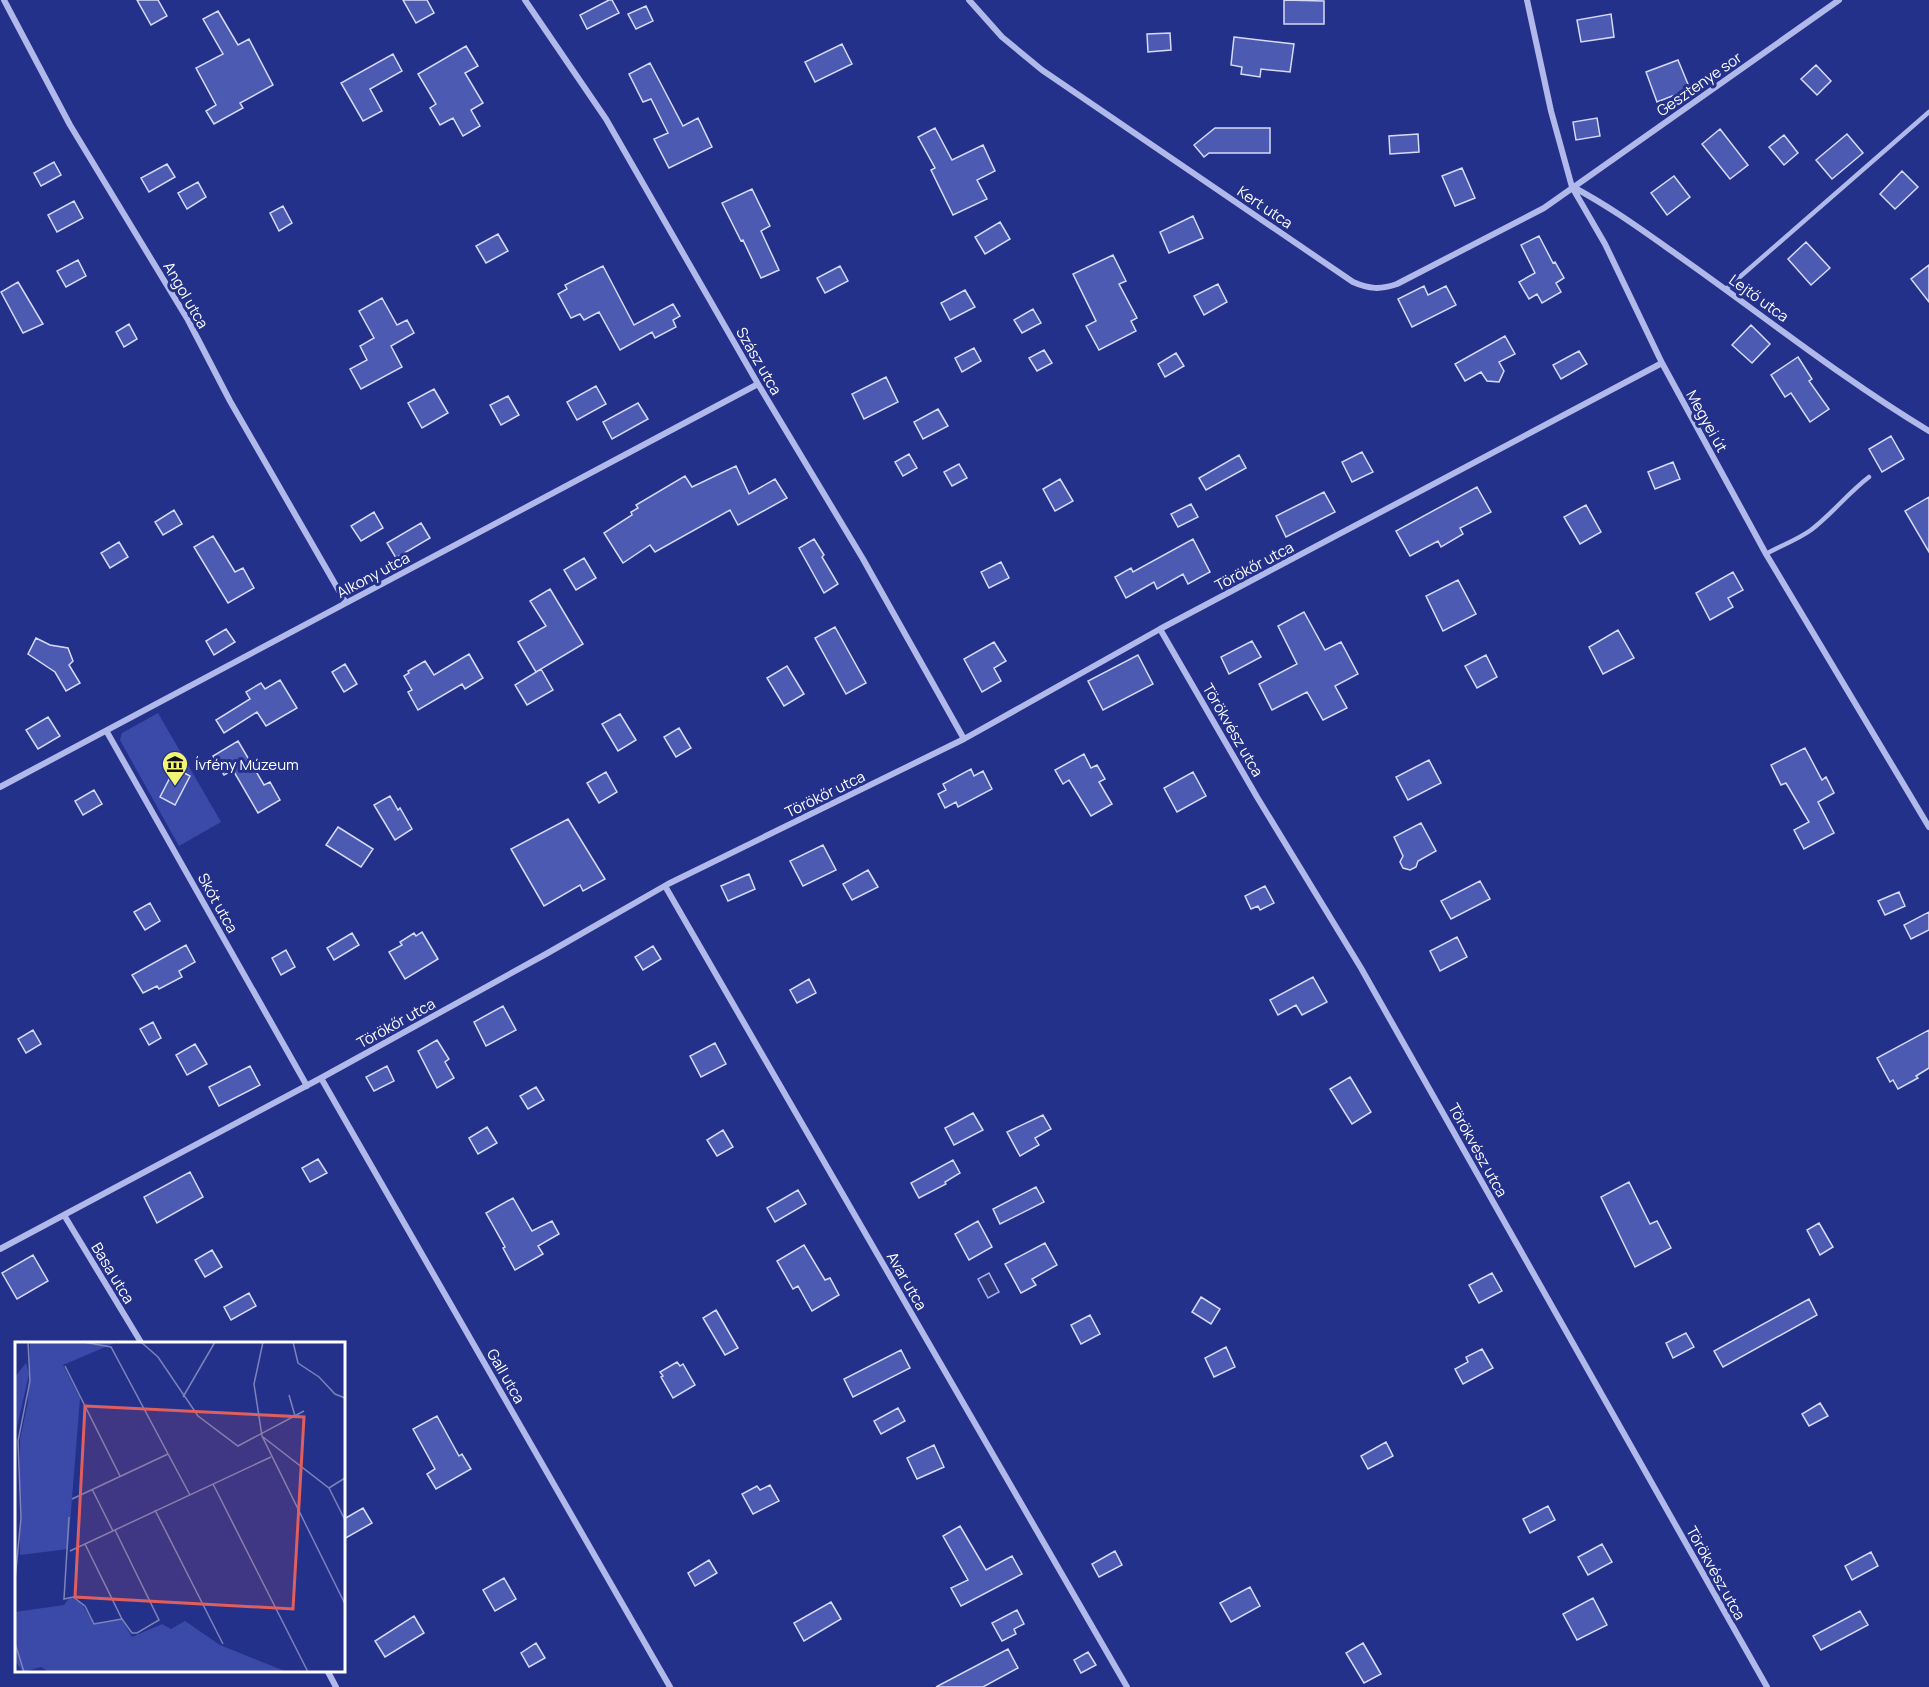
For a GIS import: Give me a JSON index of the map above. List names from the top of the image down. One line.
{"streets":{"street":["Gesztenye sor","Kert utca","Angol utca","Lejtő utca","Szász utca","Megyei út","Törökőr utca","Alkony utca","Törökvész utca","Skót utca","Basa utca","Avar utca","Gall utca"]},"crossings":[["Gesztenye sor","Kert utca"],["Gesztenye sor","Lejtő utca"],["Gesztenye sor","Megyei út"],["Kert utca","Lejtő utca"],["Kert utca","Megyei út"],["Angol utca","Alkony utca"],["Lejtő utca","Megyei út"],["Szász utca","Törökőr utca"],["Szász utca","Alkony utca"],["Megyei út","Törökőr utca"],["Törökőr utca","Törökvész utca"],["Törökőr utca","Skót utca"],["Törökőr utca","Basa utca"],["Törökőr utca","Avar utca"],["Törökőr utca","Gall utca"],["Alkony utca","Skót utca"]],"places":{"museum":["Ívfény Múzeum"]}}
